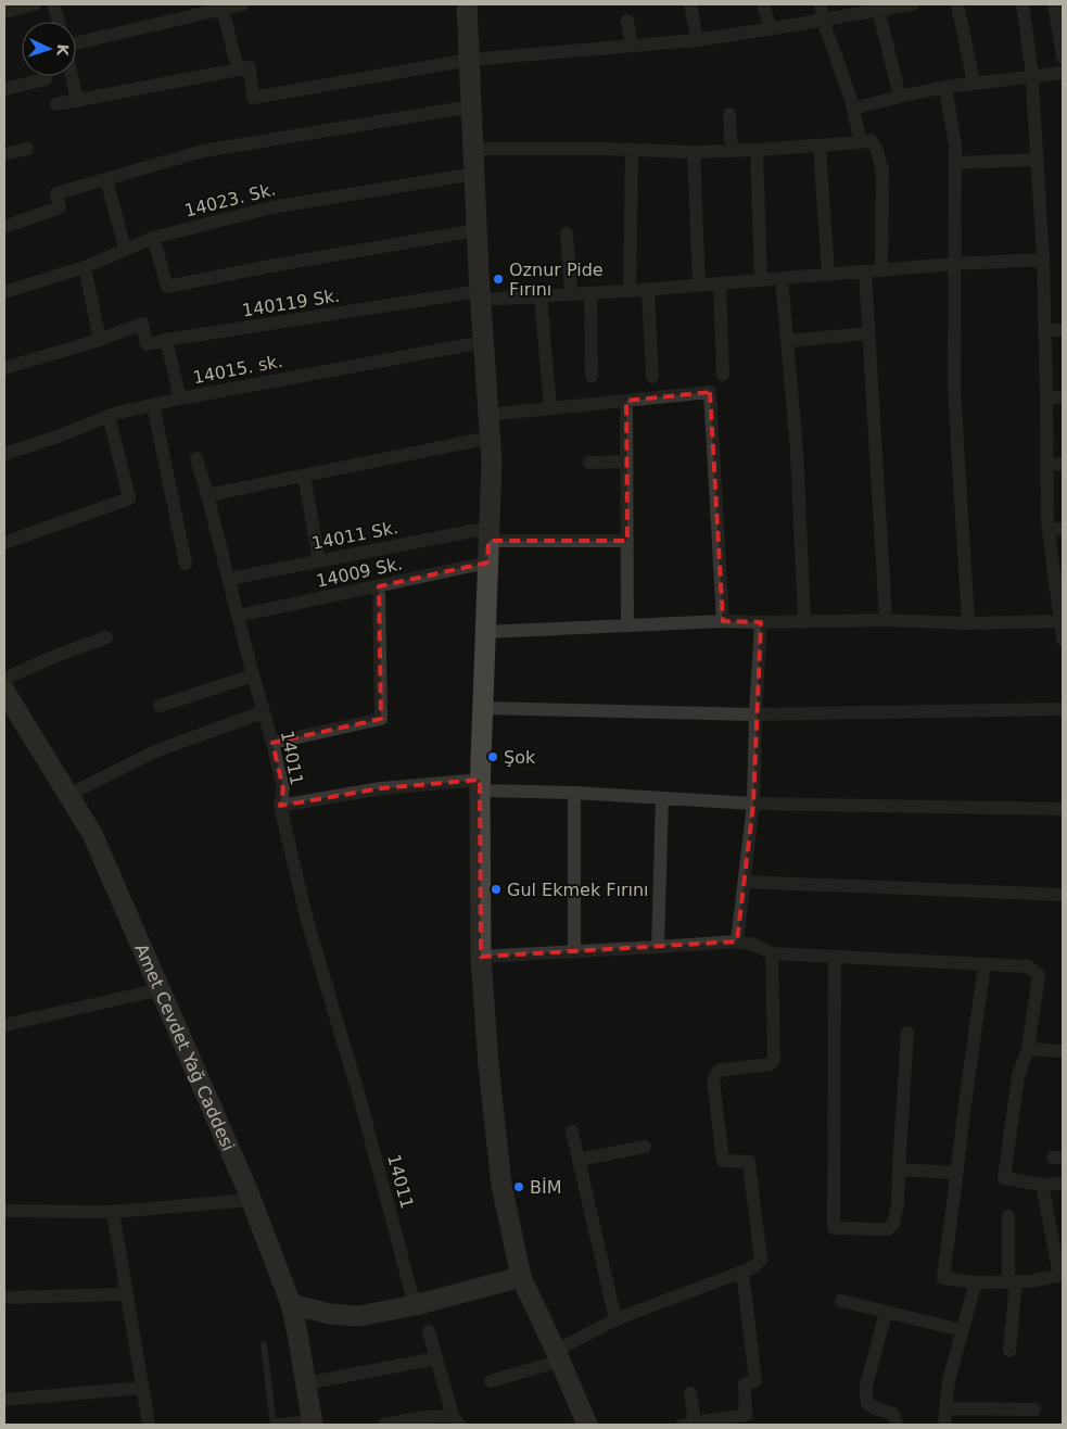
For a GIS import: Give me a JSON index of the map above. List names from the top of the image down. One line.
{"streets":{"main road":["Amet Cevdet Yağ Caddesi"],"street":["14023. Sk.","140119 Sk.","14015. sk.","14011 Sk.","14009 Sk.","14011"]},"crossings":[["14011 Sk.","14011"],["14009 Sk.","14011"]],"places":["Oznur Pide Fırını","Şok","Gul Ekmek Fırını","BİM"],"north":"right"}
